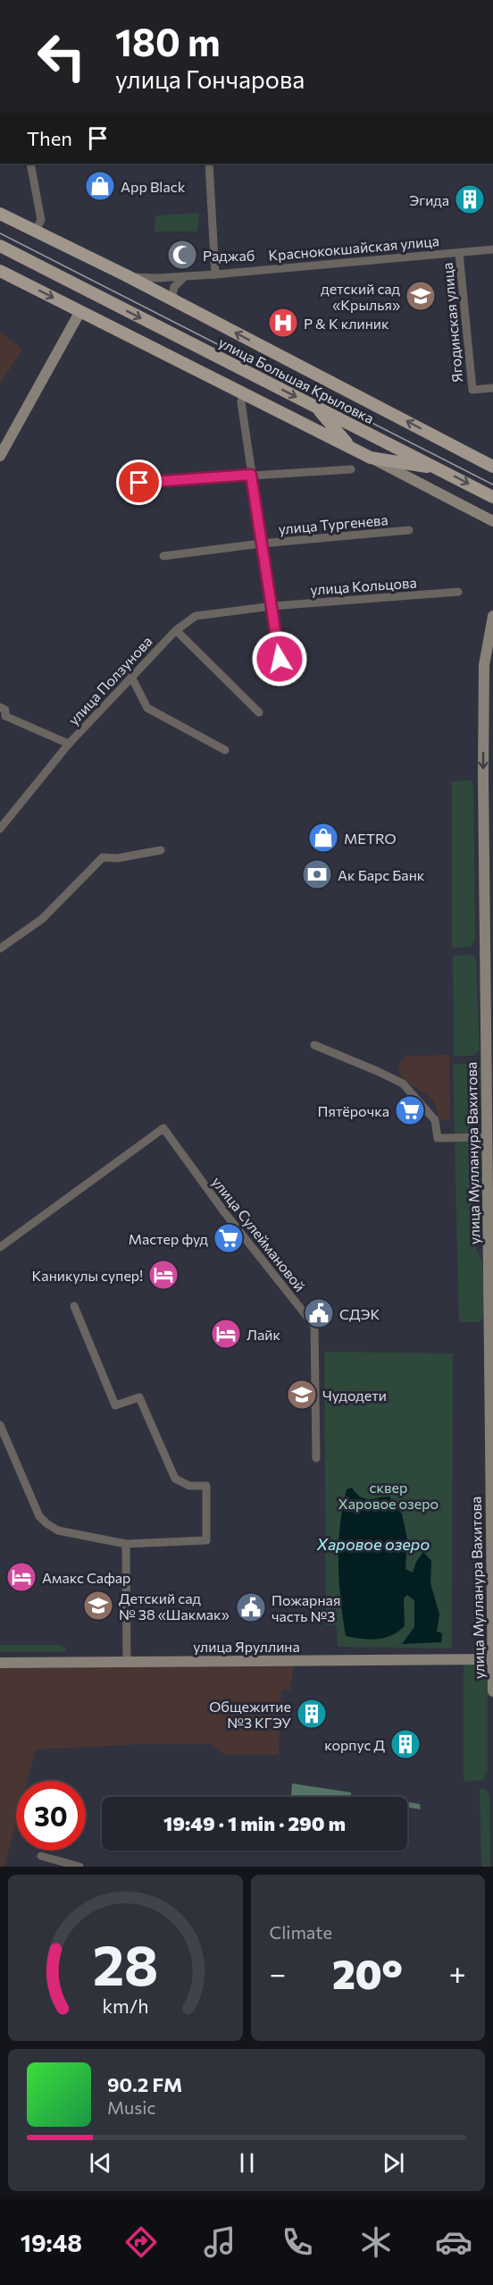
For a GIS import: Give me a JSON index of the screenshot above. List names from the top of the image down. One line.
{"streets":{"main road":["Краснококшайская улица","улица Большая Крыловка","улица Мулланура Вахитова","улица Яруллина"],"street":["Ягодинская улица","улица Тургенева","улица Кольцова","улица Ползунова","улица Сулеймановой"]},"crossings":[["Краснококшайская улица","Ягодинская улица"],["Краснококшайская улица","улица Большая Крыловка"],["улица Кольцова","улица Ползунова"],["улица Мулланура Вахитова","улица Яруллина"]],"one_way":["улица Мулланура Вахитова"],"water":["Харовое озеро"],"parks":["сквер Харовое озеро"],"places":{"shop":["App Black","METRO"],"building":["Эгида","Общежитие №3 КГЭУ","корпус Д"],"mosque":["Раджаб"],"school or university":["детский сад «Крылья»","Чудодети","Детский сад № 38 «Шакмак»"],"hospital":["Р & К клиник"],"bank":["Ак Барс Банк"],"supermarket":["Пятёрочка","Мастер фуд"],"hotel":["Каникулы супер!","Лайк","Амакс Сафар"],"public building":["СДЭК","Пожарная часть №3"]},"page":{"turn":["180 m","улица Гончарова"],"then":"Then","limit":"30","trip":"19:49 · 1 min · 290 m","tile":"Climate","heat":["−","20°","+"],"song":["90.2 FM","Music"],"tabs":"19:48","gauge":["28","km/h"]}}
